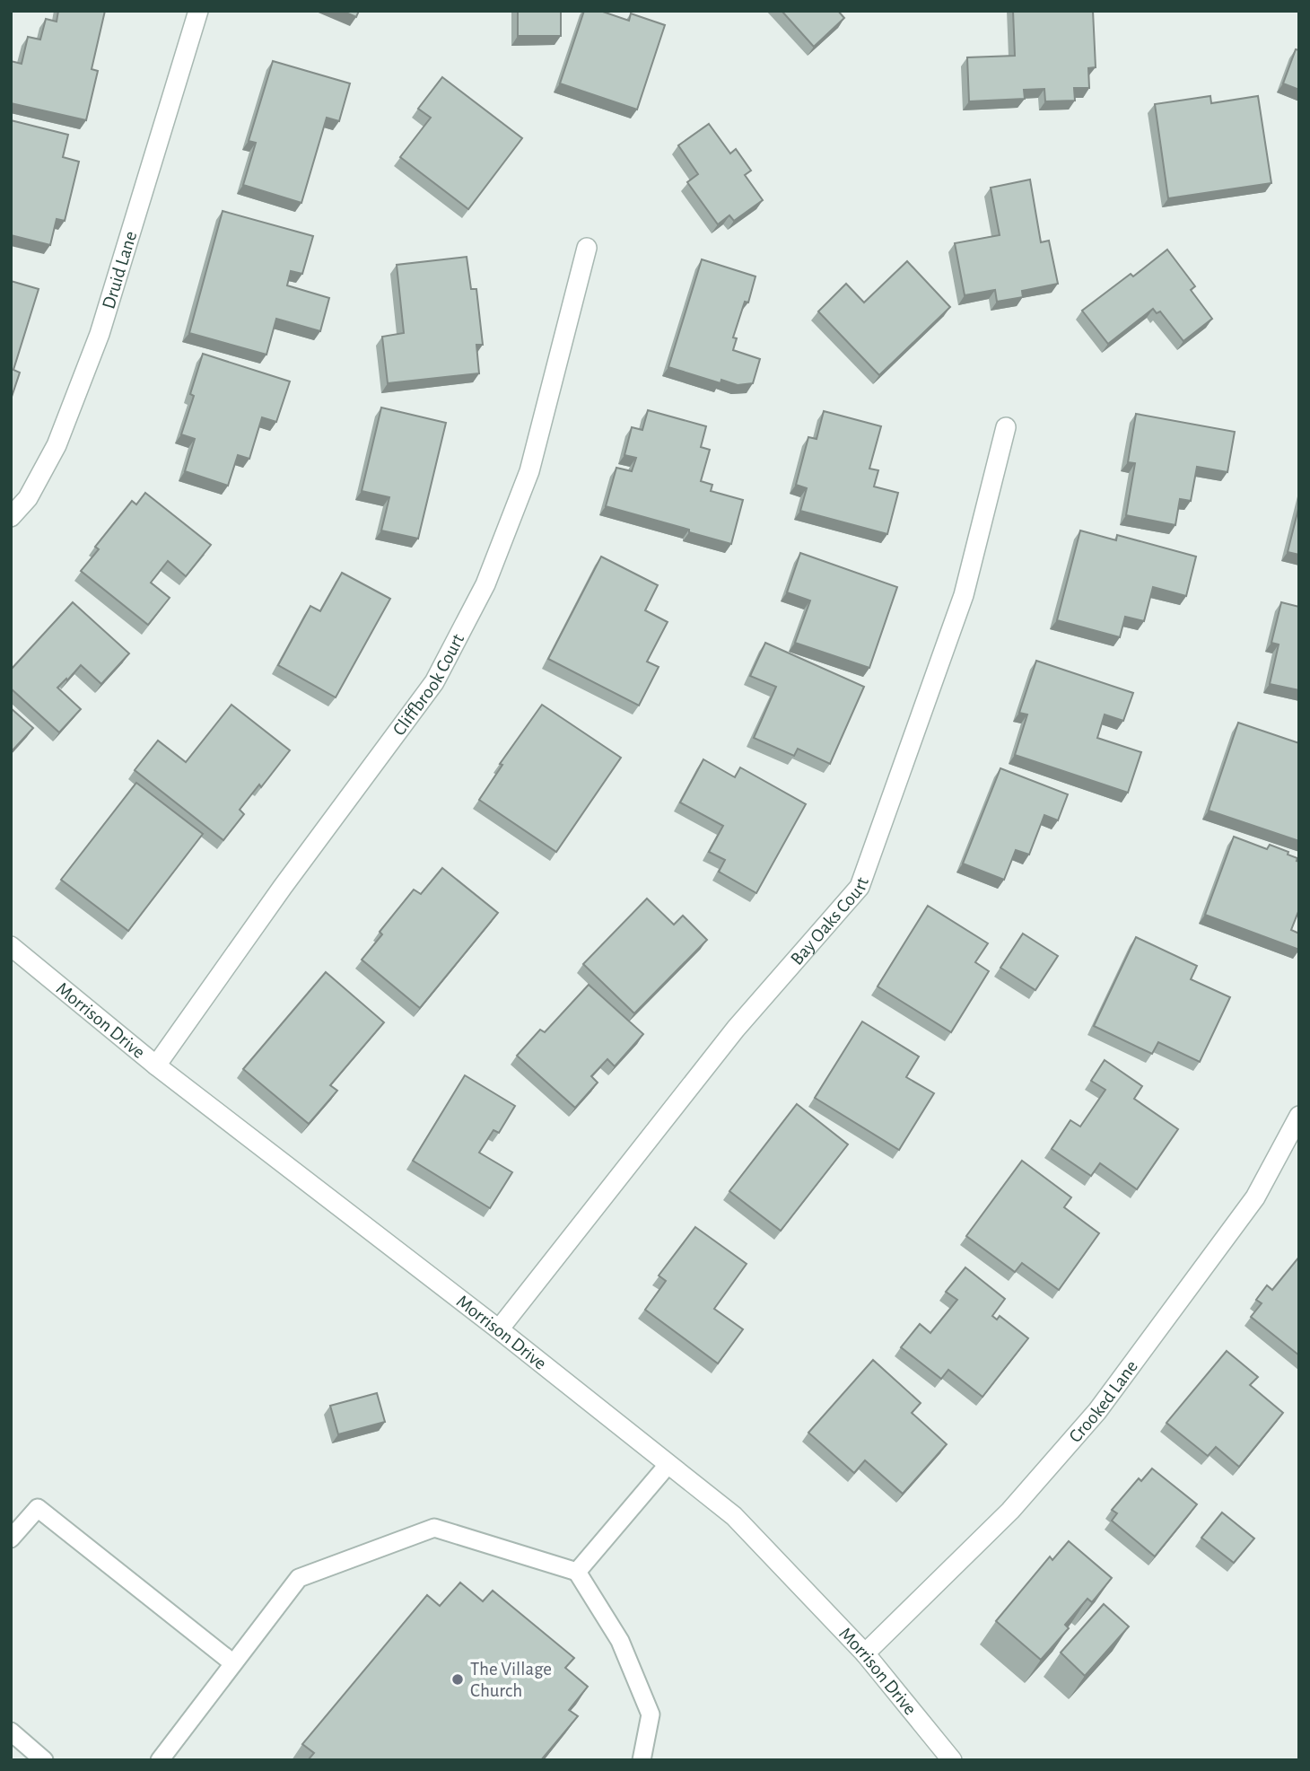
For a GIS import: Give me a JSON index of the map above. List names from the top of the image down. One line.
{"streets":{"street":["Druid Lane","Cliffbrook Court","Bay Oaks Court","Morrison Drive","Crooked Lane"]},"crossings":[["Cliffbrook Court","Morrison Drive"],["Bay Oaks Court","Morrison Drive"],["Morrison Drive","Crooked Lane"]],"places":["The Village Church"]}
